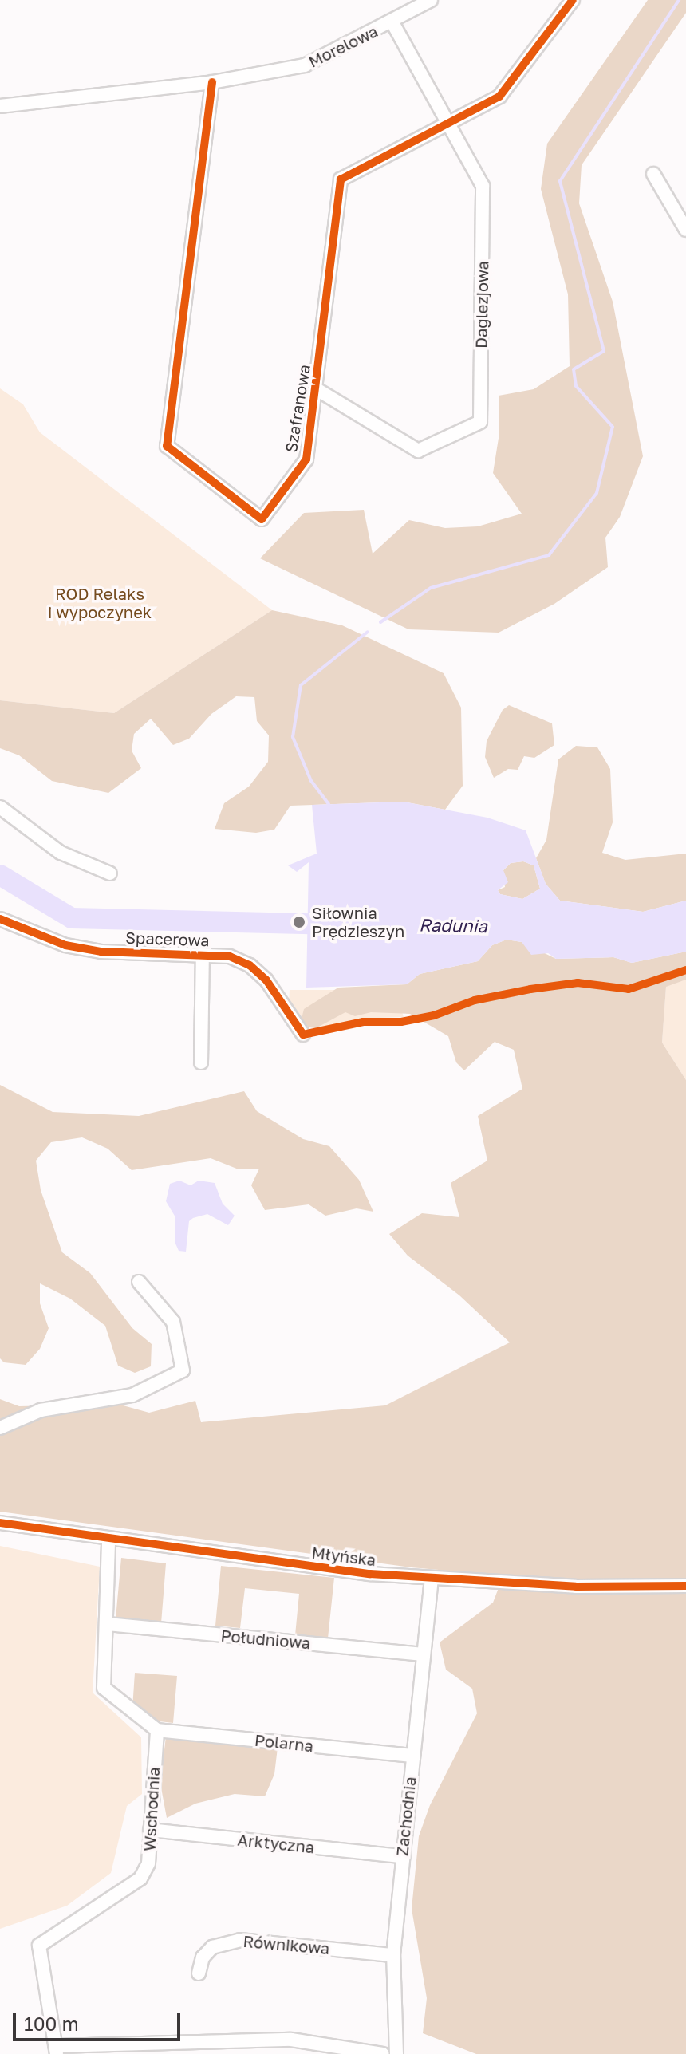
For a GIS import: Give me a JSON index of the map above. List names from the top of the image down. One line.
{"streets":{"street":["Morelowa","Daglezjowa","Szafranowa","Spacerowa","Młyńska","Południowa","Polarna","Wschodnia","Zachodnia","Arktyczna","Równikowa"]},"crossings":[["Morelowa","Daglezjowa"],["Morelowa","Szafranowa"],["Daglezjowa","Szafranowa"],["Młyńska","Zachodnia"],["Południowa","Zachodnia"],["Polarna","Wschodnia"],["Polarna","Zachodnia"],["Wschodnia","Arktyczna"],["Zachodnia","Arktyczna"],["Zachodnia","Równikowa"]],"water":["Radunia"],"parks":["ROD Relaks i wypoczynek"],"places":["Siłownia Prędzieszyn"],"scale_bar":"100 m"}
